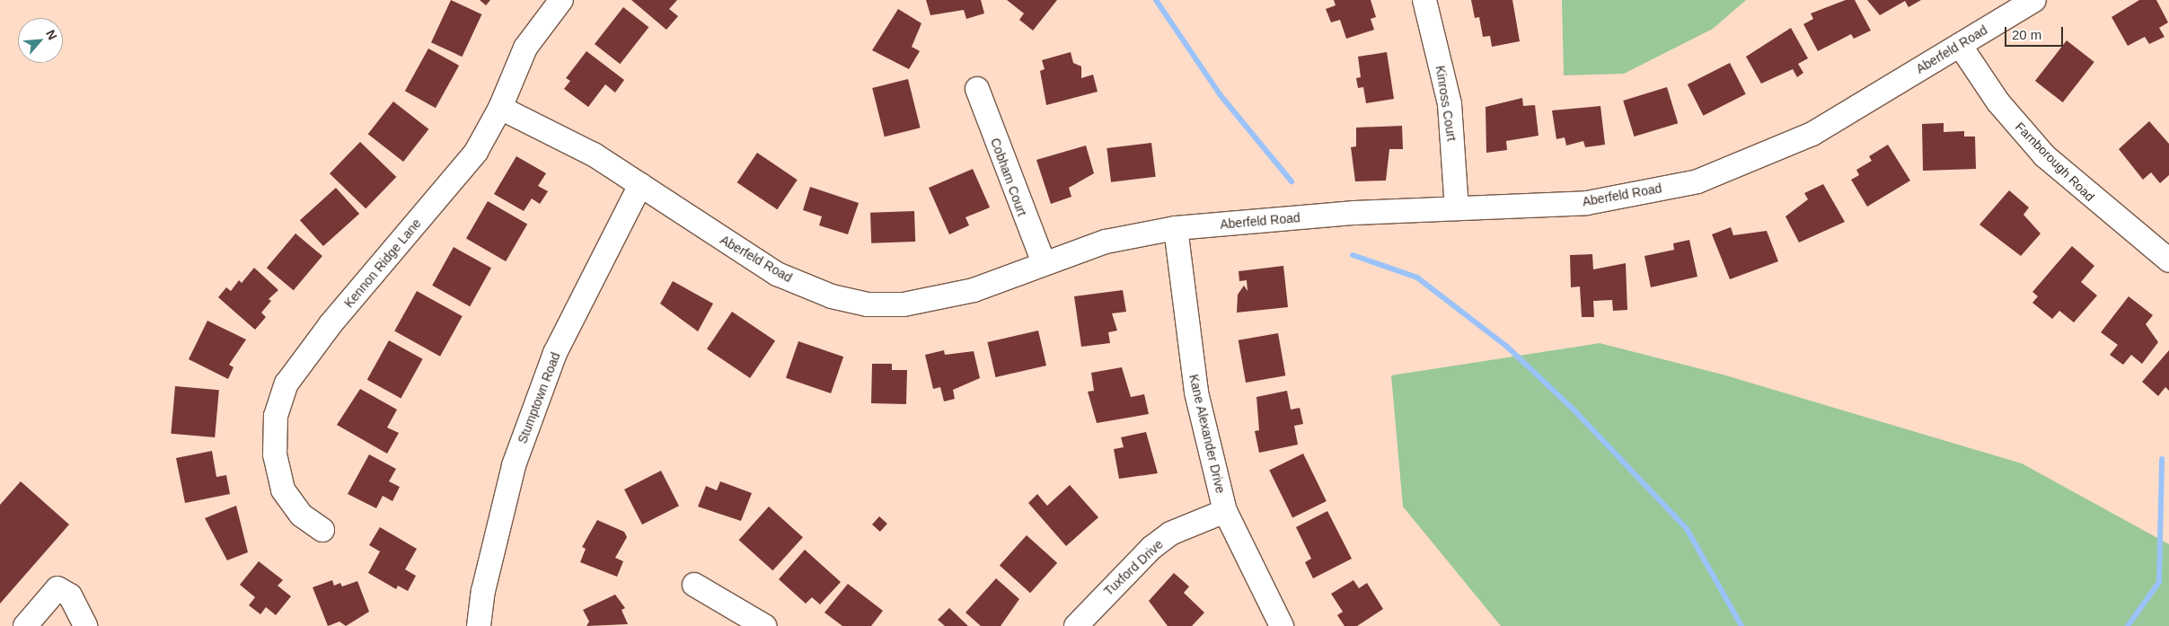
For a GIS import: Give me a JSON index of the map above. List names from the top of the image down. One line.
{"streets":{"street":["Aberfeld Road","Kinross Court","Farnborough Road","Cobham Court","Kennon Ridge Lane","Stumptown Road","Kane Alexander Drive","Tuxford Drive"]},"crossings":[["Aberfeld Road","Kinross Court"],["Aberfeld Road","Farnborough Road"],["Aberfeld Road","Cobham Court"],["Aberfeld Road","Kennon Ridge Lane"],["Aberfeld Road","Stumptown Road"],["Aberfeld Road","Kane Alexander Drive"],["Kane Alexander Drive","Tuxford Drive"]],"scale_bar":"20 m","north":"top right"}
